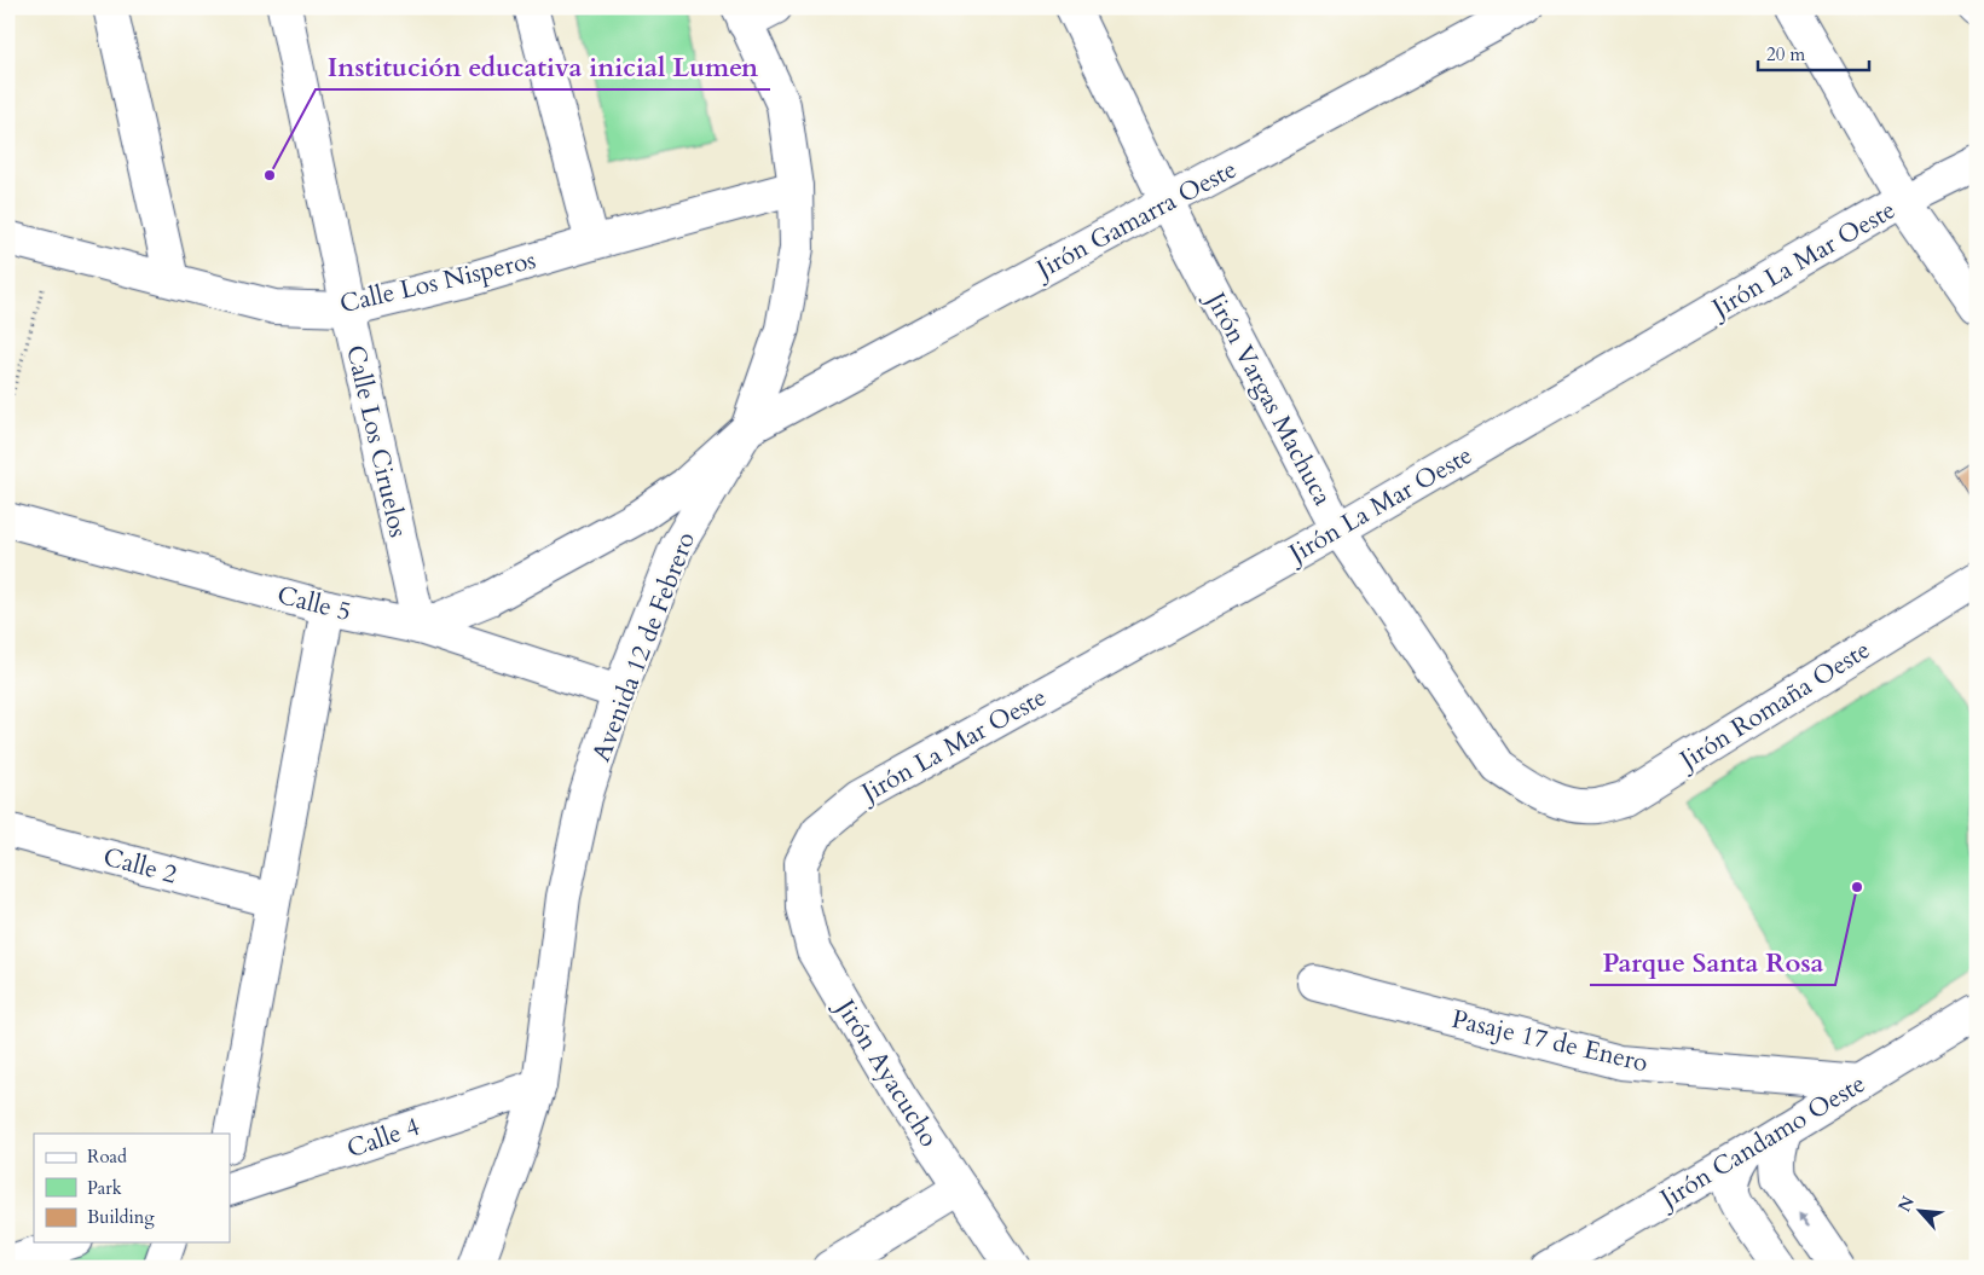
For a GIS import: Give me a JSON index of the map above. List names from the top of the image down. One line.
{"streets":{"street":["Jirón Gamarra Oeste","Jirón La Mar Oeste","Calle Los Nisperos","Jirón Vargas Machuca","Calle Los Ciruelos","Calle 5","Avenida 12 de Febrero","Jirón Romaña Oeste","Calle 2","Pasaje 17 de Enero","Jirón Ayacucho","Calle 4","Jirón Candamo Oeste"]},"crossings":[["Jirón Gamarra Oeste","Jirón Vargas Machuca"],["Jirón Gamarra Oeste","Calle Los Ciruelos"],["Jirón Gamarra Oeste","Calle 5"],["Jirón Gamarra Oeste","Avenida 12 de Febrero"],["Jirón La Mar Oeste","Jirón Vargas Machuca"],["Jirón La Mar Oeste","Jirón Ayacucho"],["Calle Los Nisperos","Calle Los Ciruelos"],["Calle Los Nisperos","Avenida 12 de Febrero"],["Jirón Vargas Machuca","Jirón Romaña Oeste"],["Calle Los Ciruelos","Calle 5"],["Calle 5","Avenida 12 de Febrero"],["Avenida 12 de Febrero","Calle 4"],["Pasaje 17 de Enero","Jirón Candamo Oeste"]],"places":["Institución educativa inicial Lumen","Parque Santa Rosa"],"legend":["Road","Park","Building"],"scale_bar":"20 m","north":"top left"}
